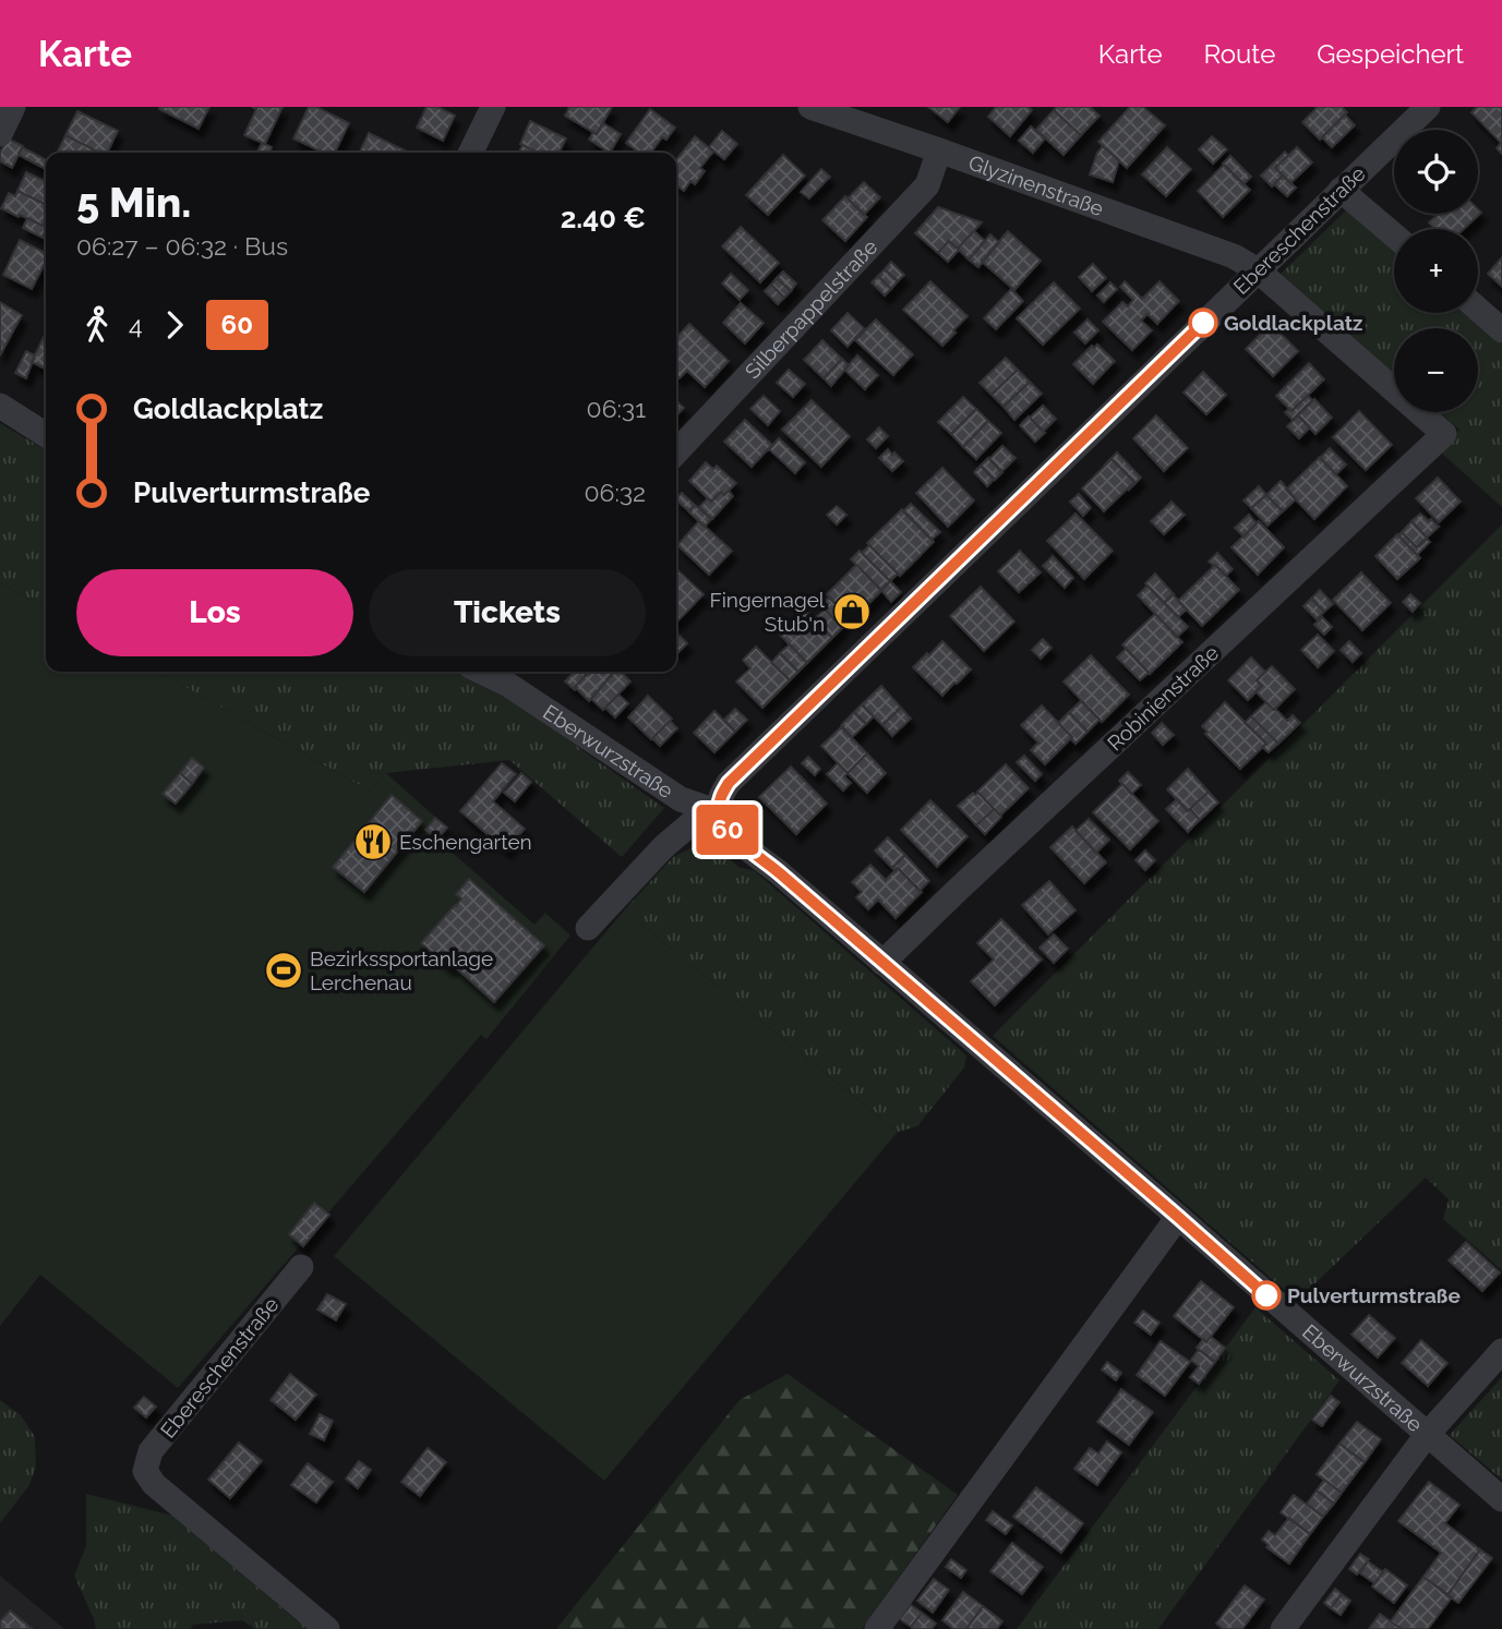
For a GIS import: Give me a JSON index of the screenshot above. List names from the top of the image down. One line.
{"streets":{"street":["Glyzinenstraße","Ebereschenstraße","Silberpappelstraße","Robinienstraße","Eberwurzstraße"]},"crossings":[["Glyzinenstraße","Ebereschenstraße"],["Glyzinenstraße","Silberpappelstraße"],["Glyzinenstraße","Robinienstraße"],["Ebereschenstraße","Robinienstraße"],["Ebereschenstraße","Eberwurzstraße"],["Robinienstraße","Eberwurzstraße"]],"places":{"other":["Goldlackplatz","Pulverturmstraße"],"shop":["Fingernagel Stub'n"],"restaurant":["Eschengarten"],"sports":["Bezirkssportanlage Lerchenau"]},"lines":["bus line 60"],"page":{"header":"Karte","nav":["Karte","Route","Gespeichert"],"on_map":"60","map_buttons":["+","−"],"heading":["5 Min.","06:27 – 06:32 · Bus","2.40 €"],"legs":["4","60"],"list":[{"name":"Goldlackplatz","value":"06:31"},{"name":"Pulverturmstraße","value":"06:32"}],"buttons":["Los","Tickets"]}}
